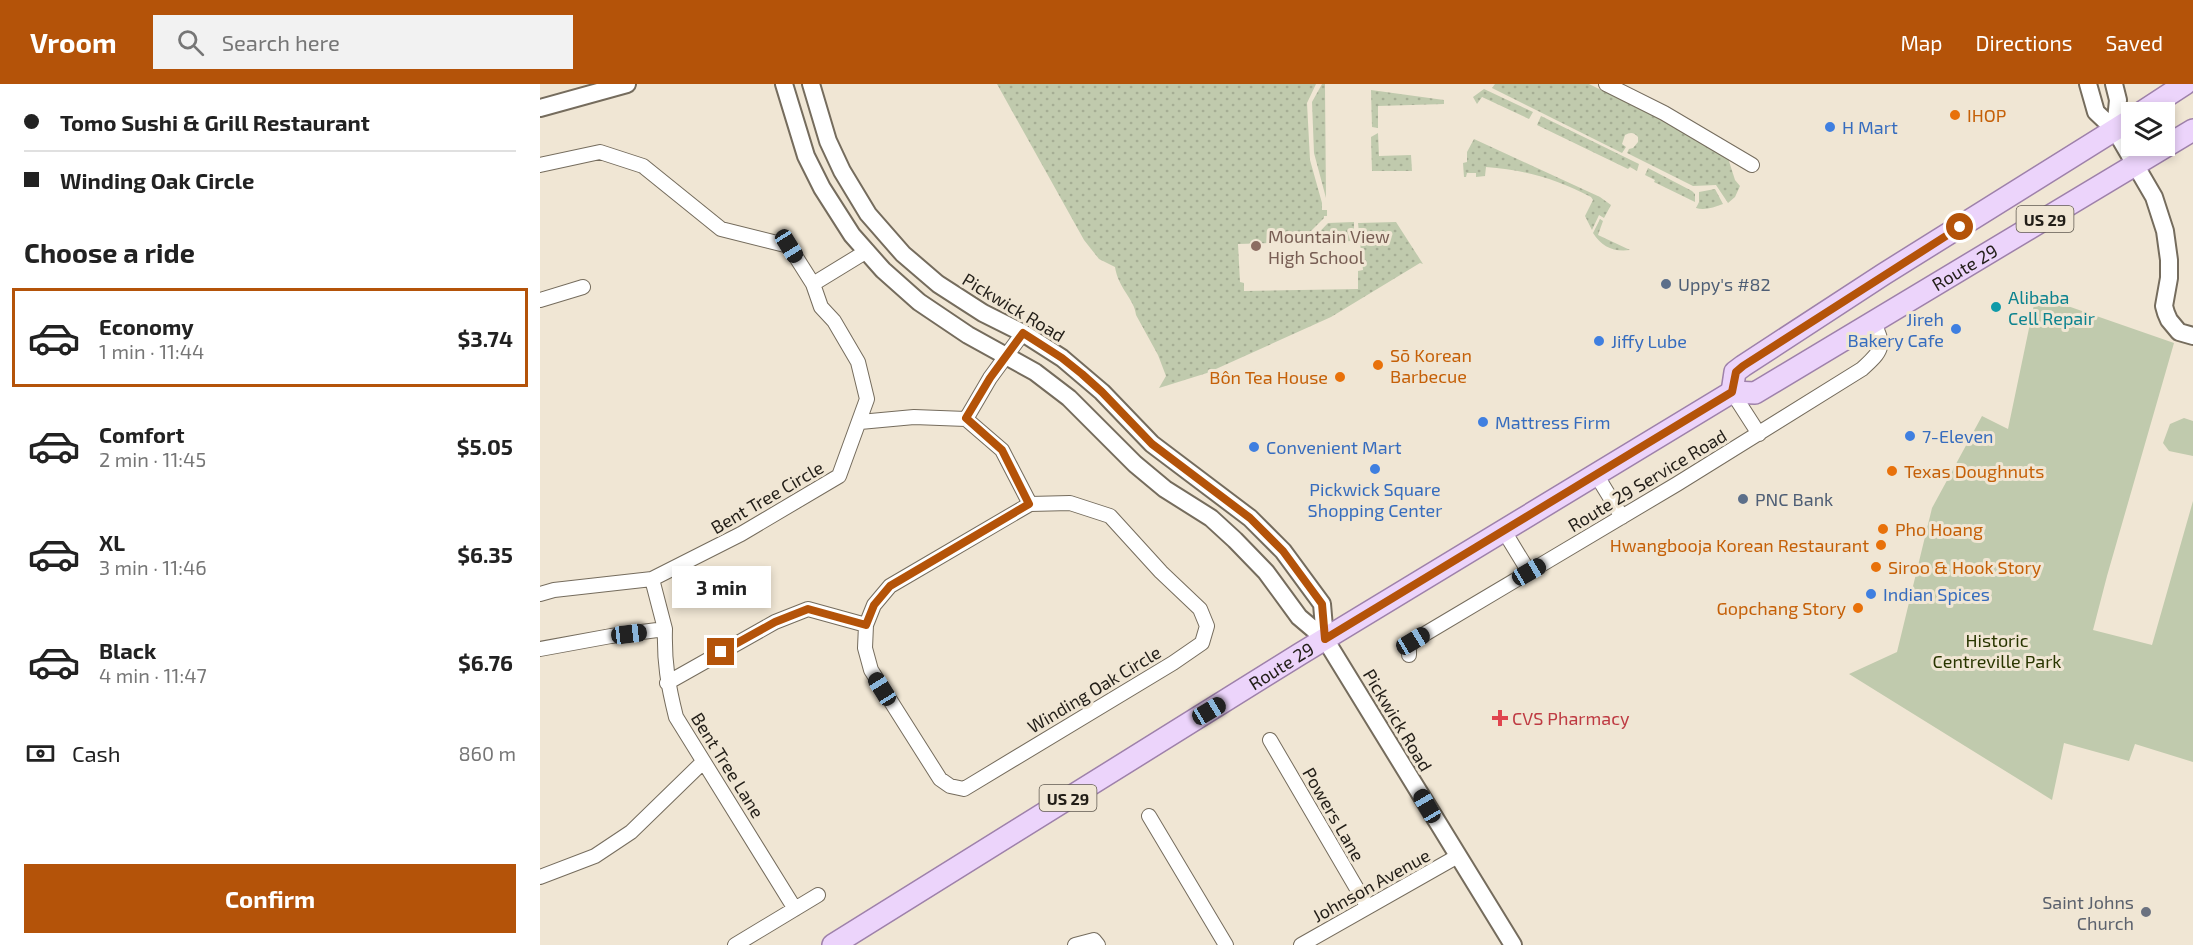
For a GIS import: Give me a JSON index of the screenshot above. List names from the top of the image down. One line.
{"streets":{"main road":["US 29","Route 29"],"street":["Pickwick Road","Route 29 Service Road","Bent Tree Circle","Winding Oak Circle","Bent Tree Lane","Powers Lane","Johnson Avenue"]},"crossings":[["Route 29","Pickwick Road"],["Route 29","Route 29 Service Road"],["Pickwick Road","Johnson Avenue"],["Powers Lane","Johnson Avenue"]],"parks":["Historic Centreville Park"],"places":{"other":["IHOP","H Mart","Mountain View High School","Uppy's #82","Alibaba Cell Repair","Jireh Bakery Cafe","Jiffy Lube","Sō Korean Barbecue","Bôn Tea House","Mattress Firm","7-Eleven","Convenient Mart","Pickwick Square Shopping Center","Texas Doughnuts","PNC Bank","Pho Hoang","Hwangbooja Korean Restaurant","Siroo & Hook Story","Indian Spices","Gopchang Story","Saint Johns Church"],"health":["CVS Pharmacy"]},"page":{"header":"Vroom","search":"Search here","nav":["Map","Directions","Saved"],"banner":["Tomo Sushi & Grill Restaurant","Winding Oak Circle"],"heading":"Choose a ride","list":[{"name":"Economy","note":"1 min · 11:44","value":"$3.74"},{"name":"Comfort","note":"2 min · 11:45","value":"$5.05"},{"name":"XL","note":"3 min · 11:46","value":"$6.35"},{"name":"Black","note":"4 min · 11:47","value":"$6.76"}],"bubble":"3 min","pay":["Cash","860 m"],"buttons":"Confirm"}}
